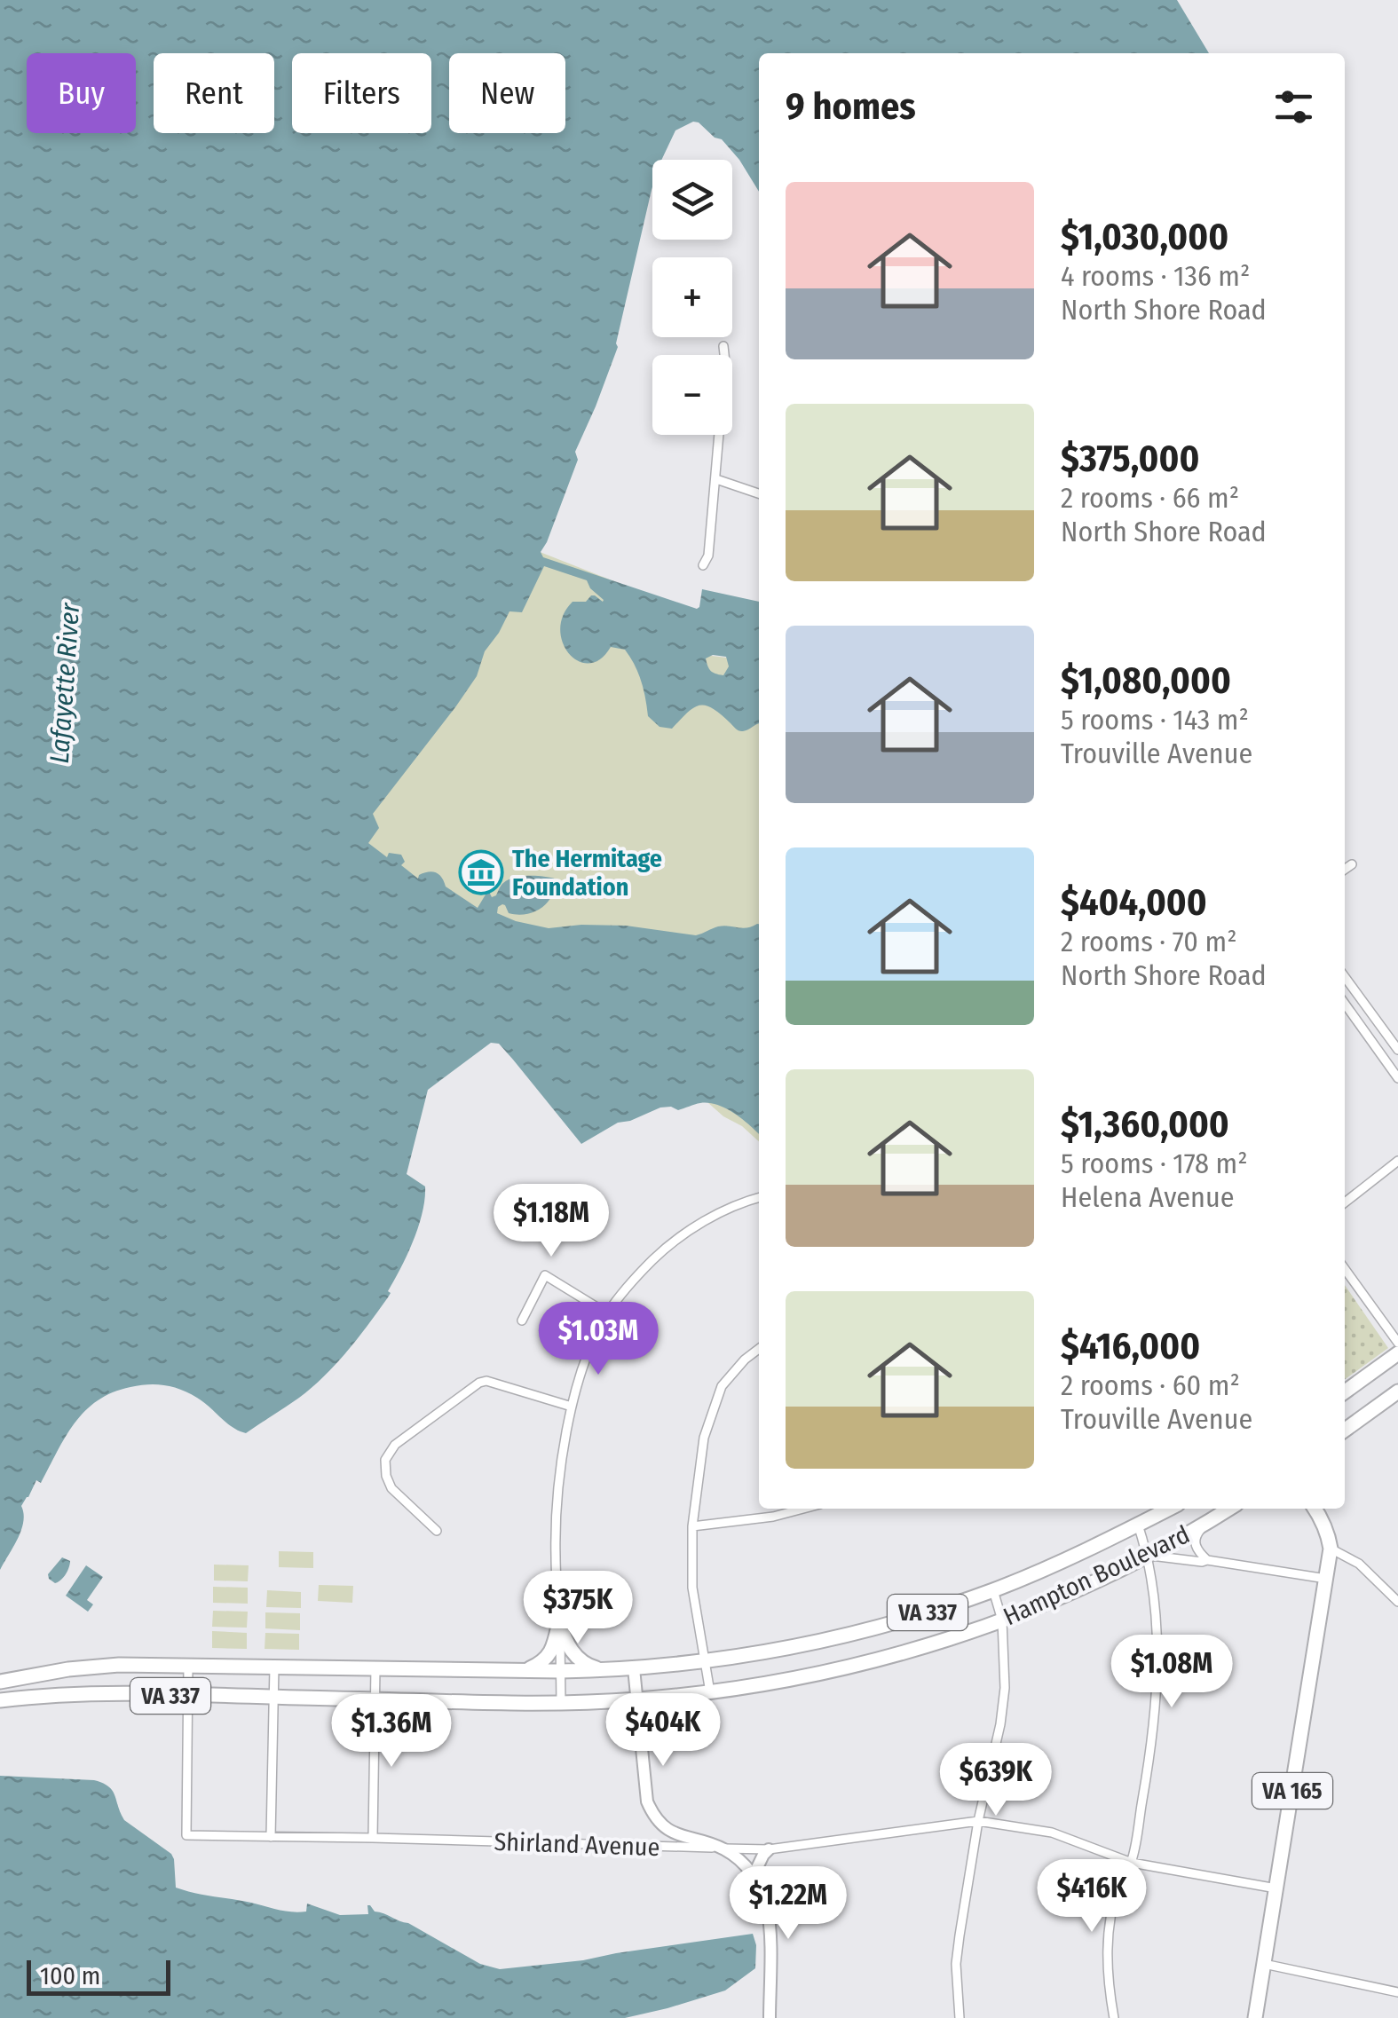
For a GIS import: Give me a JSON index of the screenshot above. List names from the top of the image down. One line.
{"streets":{"main road":["Hampton Boulevard","VA 337","VA 165"],"street":["Shirland Avenue"]},"crossings":[["Hampton Boulevard","Shirland Avenue"],["VA 165","Shirland Avenue"]],"water":["Lafayette River"],"places":{"museum":["The Hermitage Foundation"]},"scale_bar":"100 m","page":{"chip":["Buy","Rent","Filters","New"],"heading":"9 homes","map_buttons":["+","−"],"list":[{"name":"$1,030,000","note":"4 rooms · 136 m² · North Shore Road"},{"name":"$375,000","note":"2 rooms · 66 m² · North Shore Road"},{"name":"$1,080,000","note":"5 rooms · 143 m² · Trouville Avenue"},{"name":"$404,000","note":"2 rooms · 70 m² · North Shore Road"},{"name":"$1,360,000","note":"5 rooms · 178 m² · Helena Avenue"},{"name":"$416,000","note":"2 rooms · 60 m² · Trouville Avenue"}],"price":["$1.18M","$1.03M","$375K","$1.08M","$404K","$1.36M","$639K","$416K","$1.22M"],"scale":"100 m"}}
